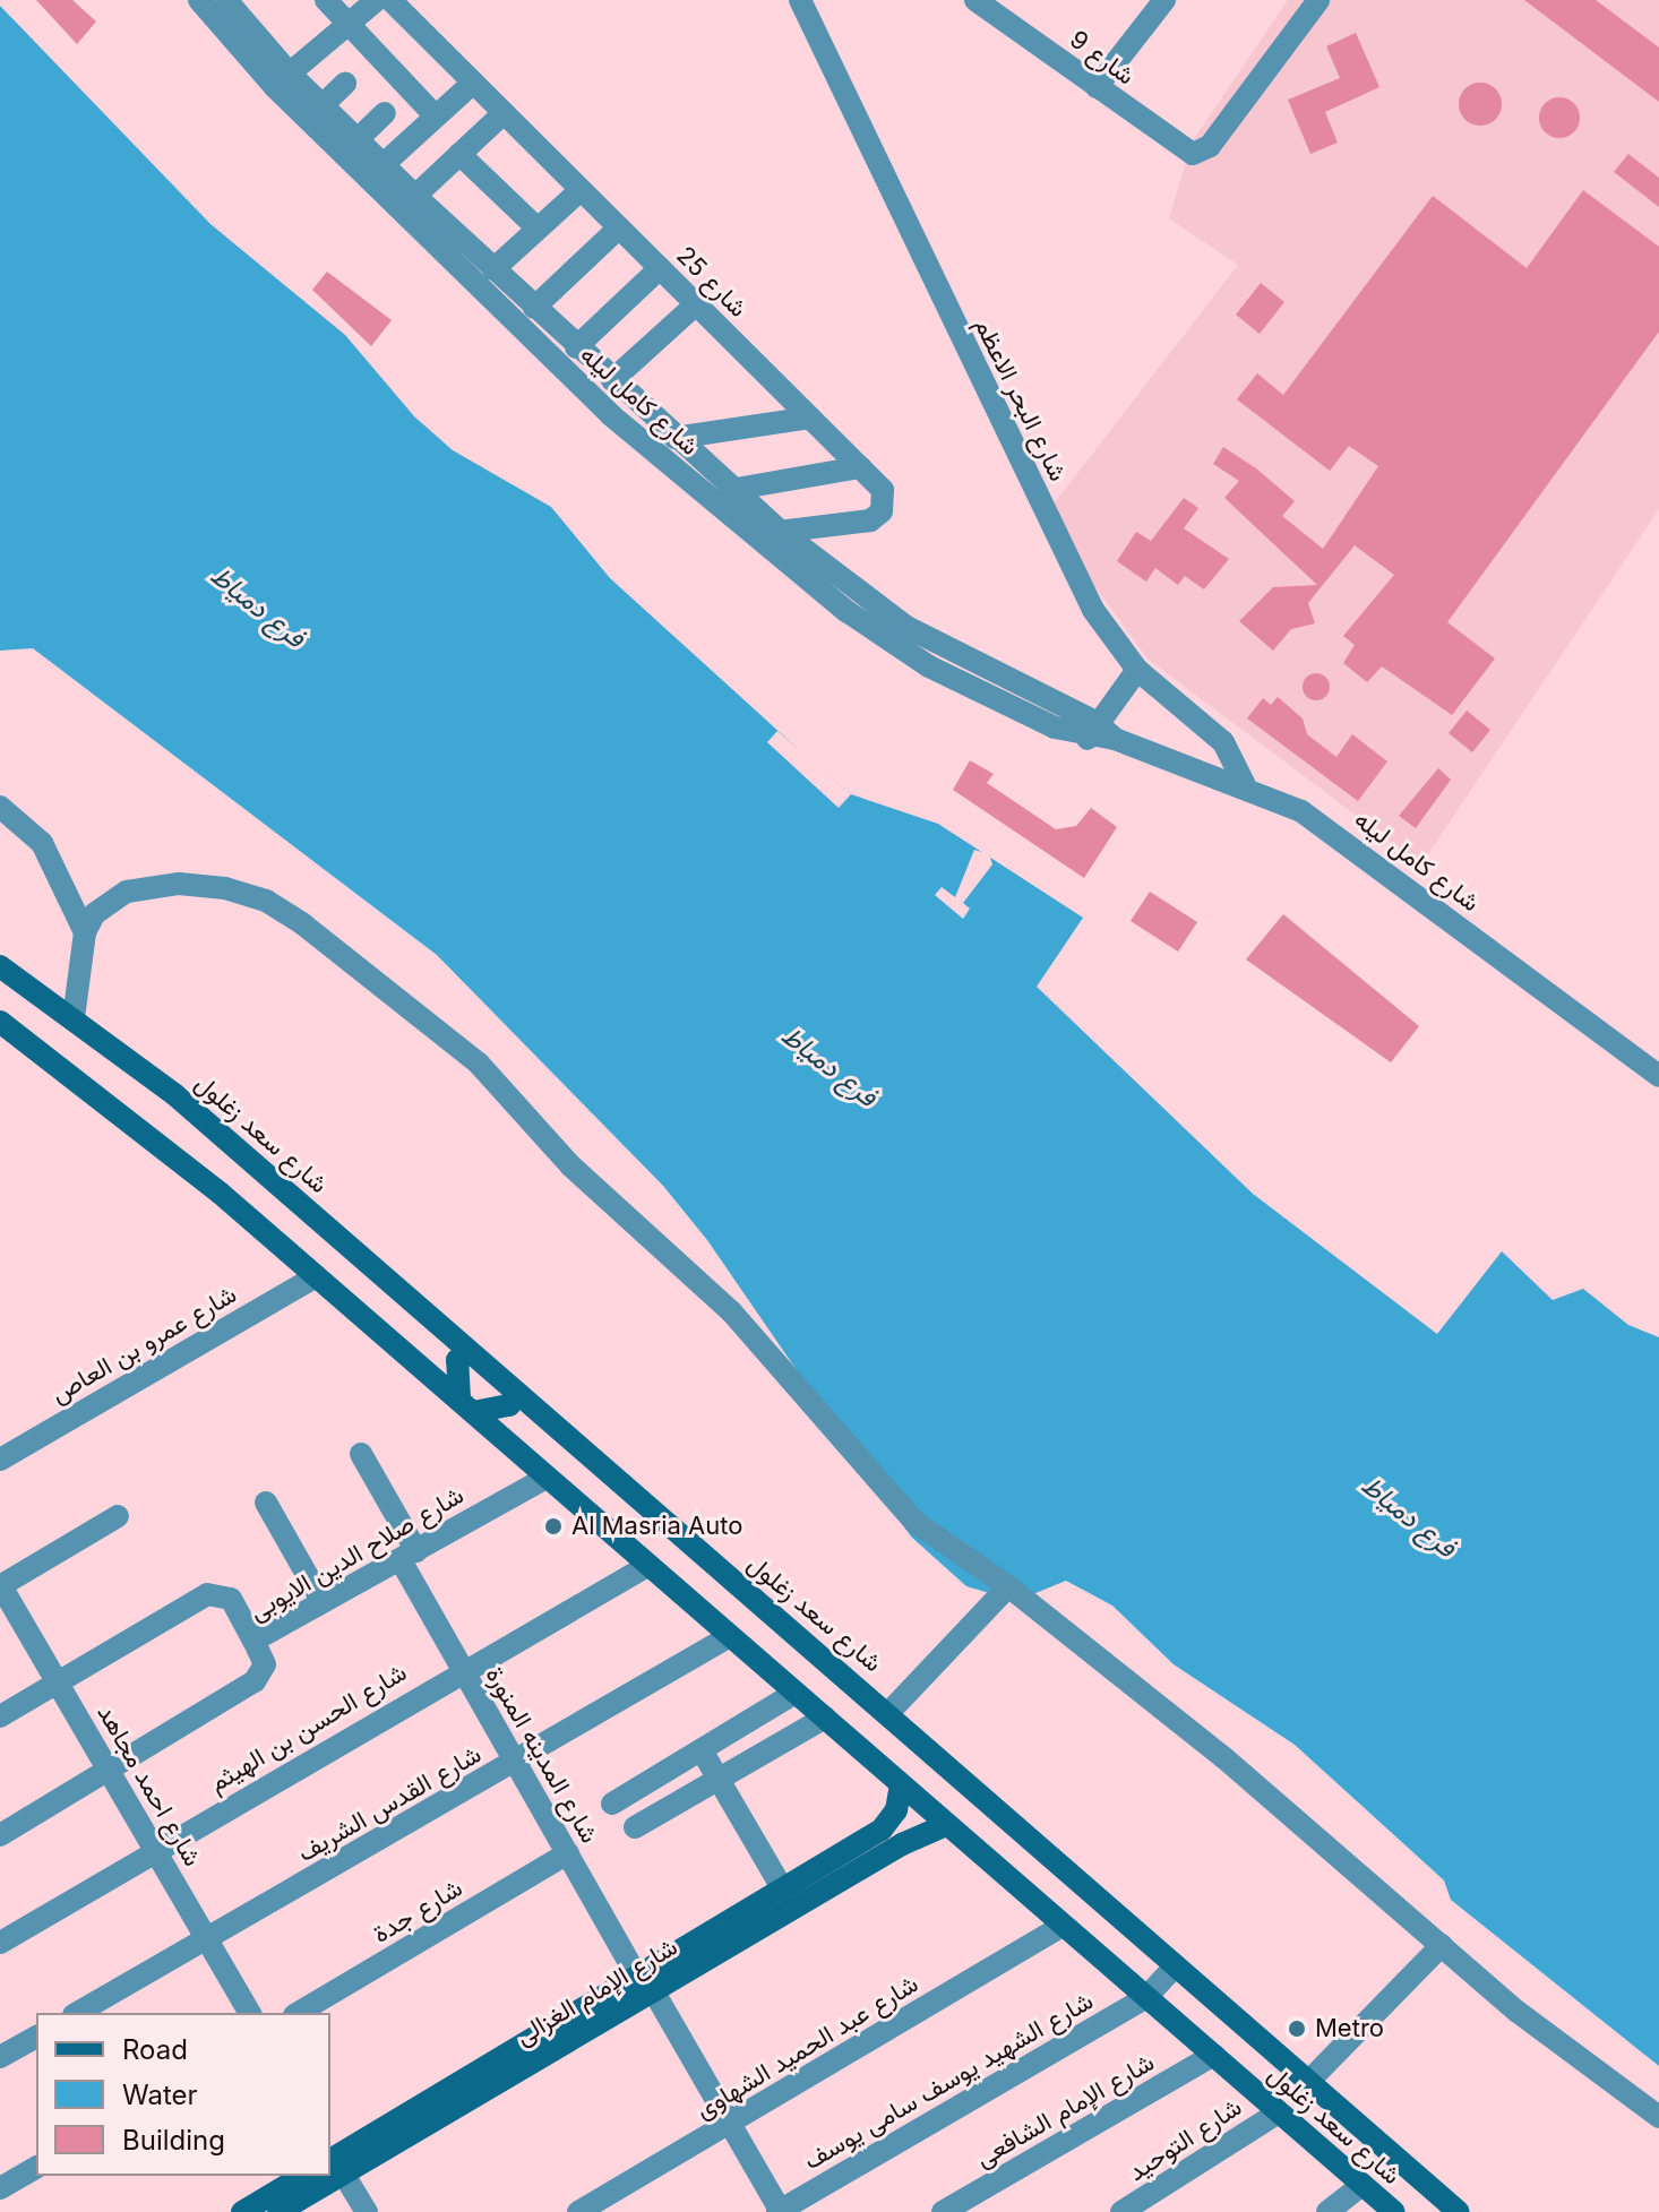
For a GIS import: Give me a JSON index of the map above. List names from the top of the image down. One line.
{"streets":{"main road":["شارع سعد زغلول","شارع الإمام الغزالى"],"street":["شارع 9","شارع 25","شارع البحر الاعظم","شارع كامل ليله","شارع عمرو بن العاص","شارع صلاح الدين الايوبى","شارع الحسن بن الهيثم","شارع المدينه المنورة","شارع احمد مجاهد","شارع القدس الشريف","شارع جدة","شارع عبد الحميد الشهاوى","شارع الشهيد يوسف سامى يوسف","شارع الإمام الشافعى","شارع التوحيد"]},"crossings":[["شارع 25","شارع كامل ليله"],["شارع البحر الاعظم","شارع كامل ليله"],["شارع سعد زغلول","شارع عمرو بن العاص"],["شارع سعد زغلول","شارع صلاح الدين الايوبى"],["شارع سعد زغلول","شارع الحسن بن الهيثم"],["شارع سعد زغلول","شارع القدس الشريف"],["شارع سعد زغلول","شارع الإمام الغزالى"],["شارع سعد زغلول","شارع عبد الحميد الشهاوى"],["شارع سعد زغلول","شارع الشهيد يوسف سامى يوسف"],["شارع سعد زغلول","شارع الإمام الشافعى"],["شارع سعد زغلول","شارع التوحيد"],["شارع صلاح الدين الايوبى","شارع المدينه المنورة"],["شارع صلاح الدين الايوبى","شارع احمد مجاهد"],["شارع الحسن بن الهيثم","شارع المدينه المنورة"],["شارع الحسن بن الهيثم","شارع احمد مجاهد"],["شارع المدينه المنورة","شارع القدس الشريف"],["شارع المدينه المنورة","شارع جدة"],["شارع المدينه المنورة","شارع الإمام الغزالى"],["شارع المدينه المنورة","شارع عبد الحميد الشهاوى"],["شارع المدينه المنورة","شارع الشهيد يوسف سامى يوسف"],["شارع احمد مجاهد","شارع القدس الشريف"]],"water":["فرع دمياط"],"places":["Al Masria Auto","Metro"],"legend":["Road","Water","Building"]}
